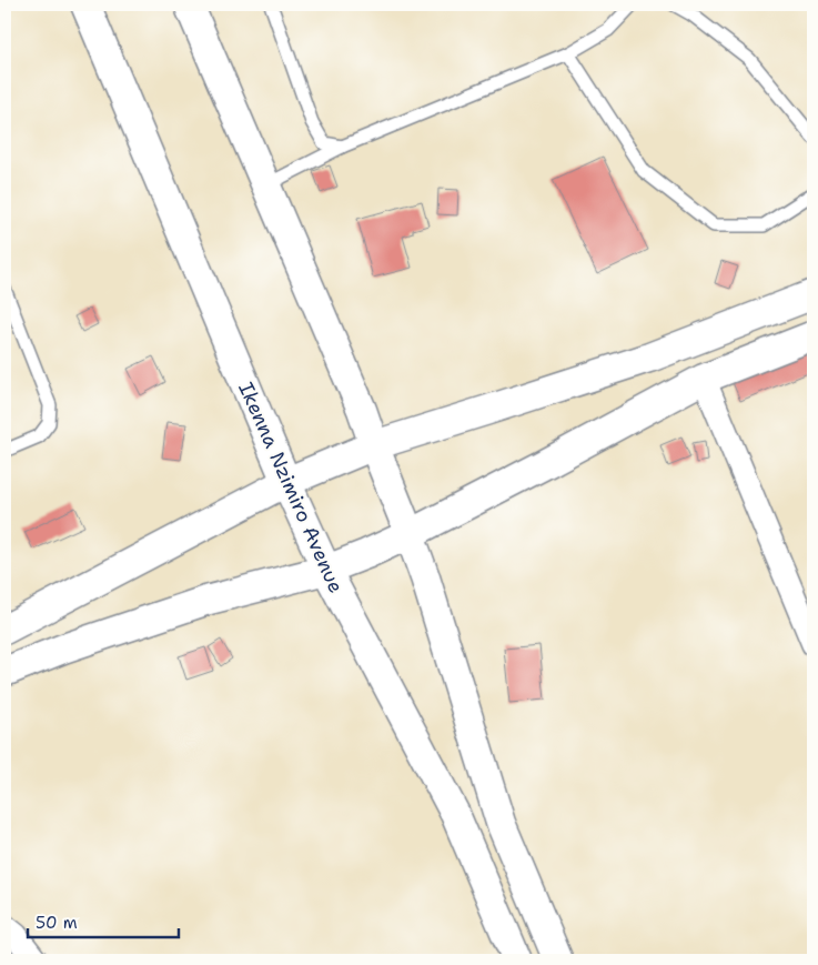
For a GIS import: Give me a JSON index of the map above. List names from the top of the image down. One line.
{"streets":{"street":["Ikenna Nzimiro Avenue"]},"scale_bar":"50 m"}
